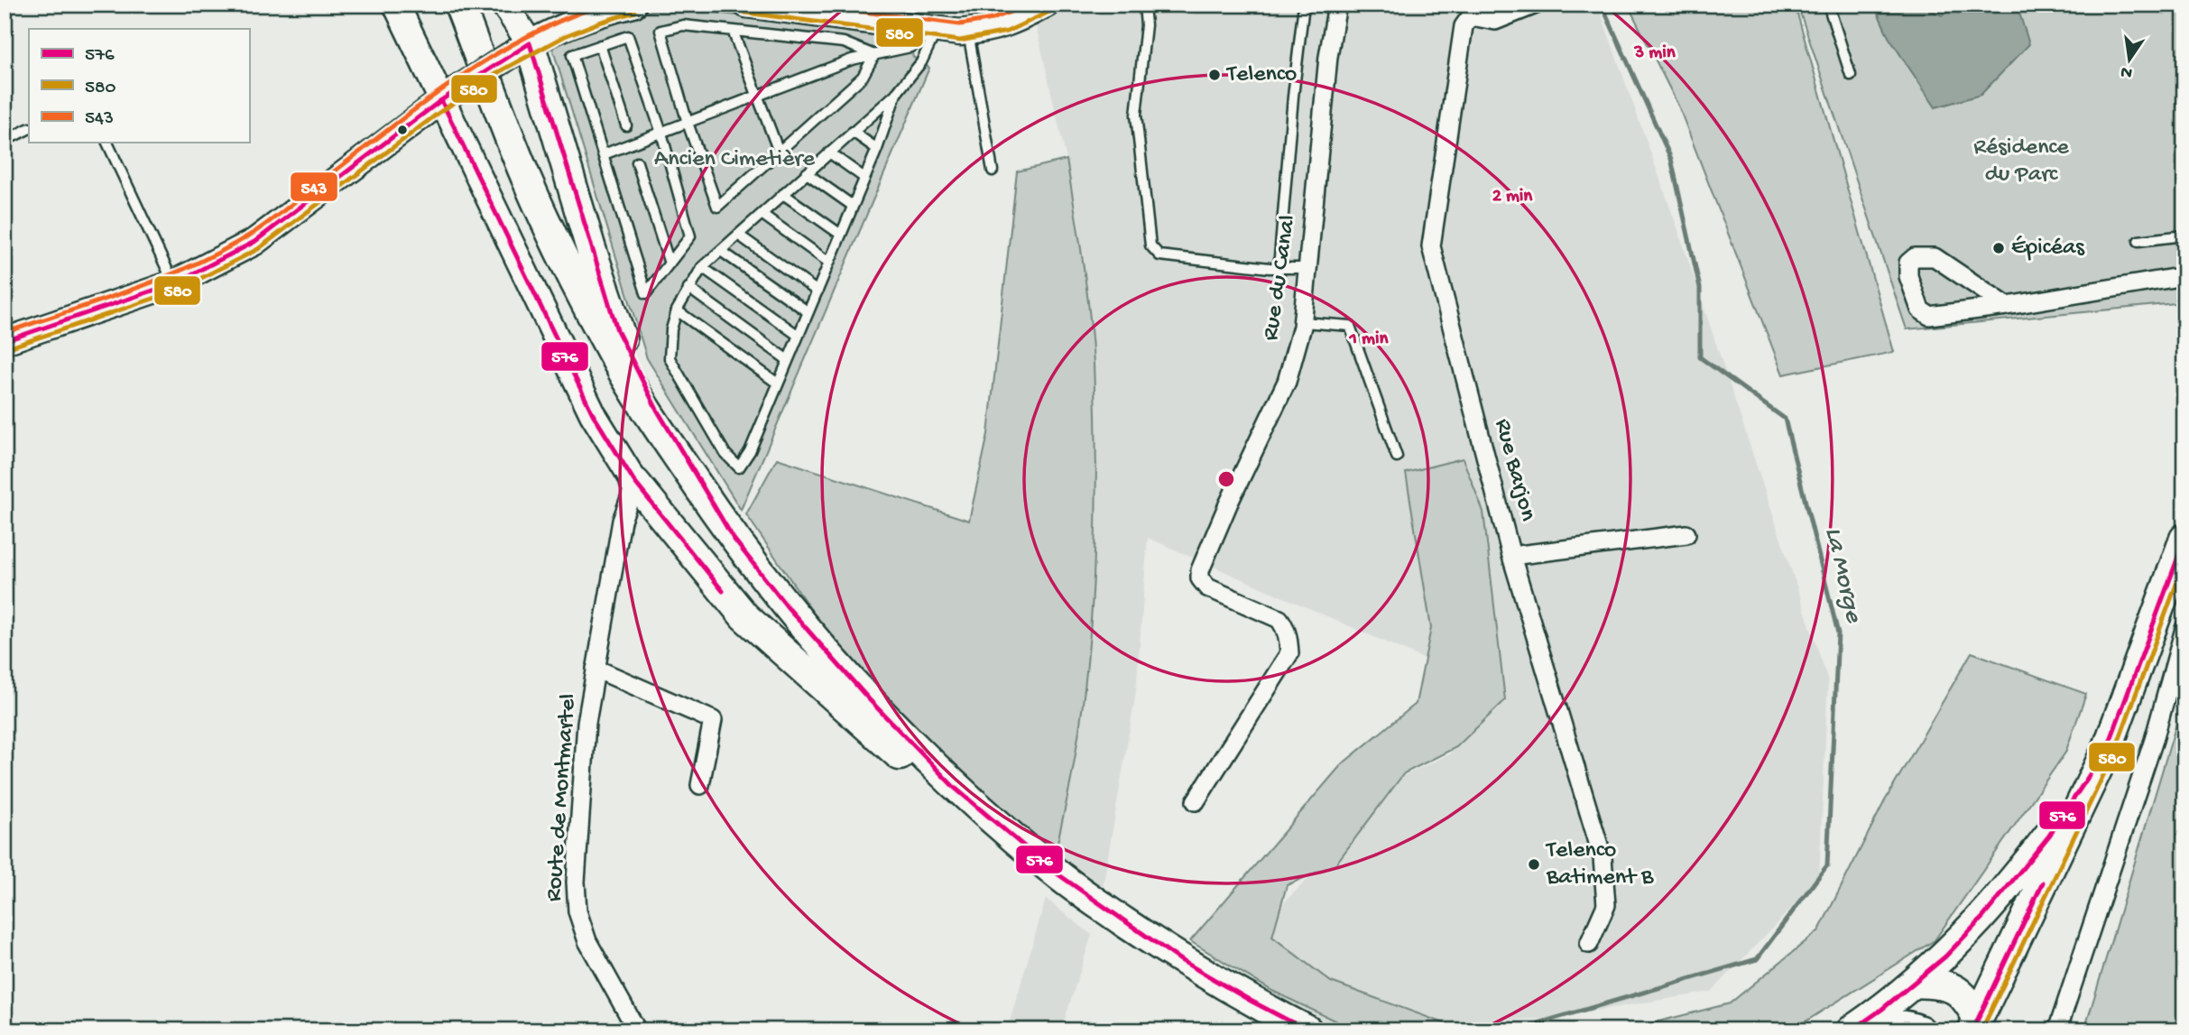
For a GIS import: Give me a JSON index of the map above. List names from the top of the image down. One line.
{"streets":{"street":["Rue du Canal","Rue Barjon","Route de Montmartel"]},"water":["La Morge"],"parks":["Résidence du Parc","Ancien Cimetière"],"places":["Telenco","Épicéas","Telenco Batiment B"],"lines":["transit line 543","transit line 580","transit line 576"],"legend":["576","580","543"],"north":"bottom","rings":["3 min","2 min","1 min"]}
